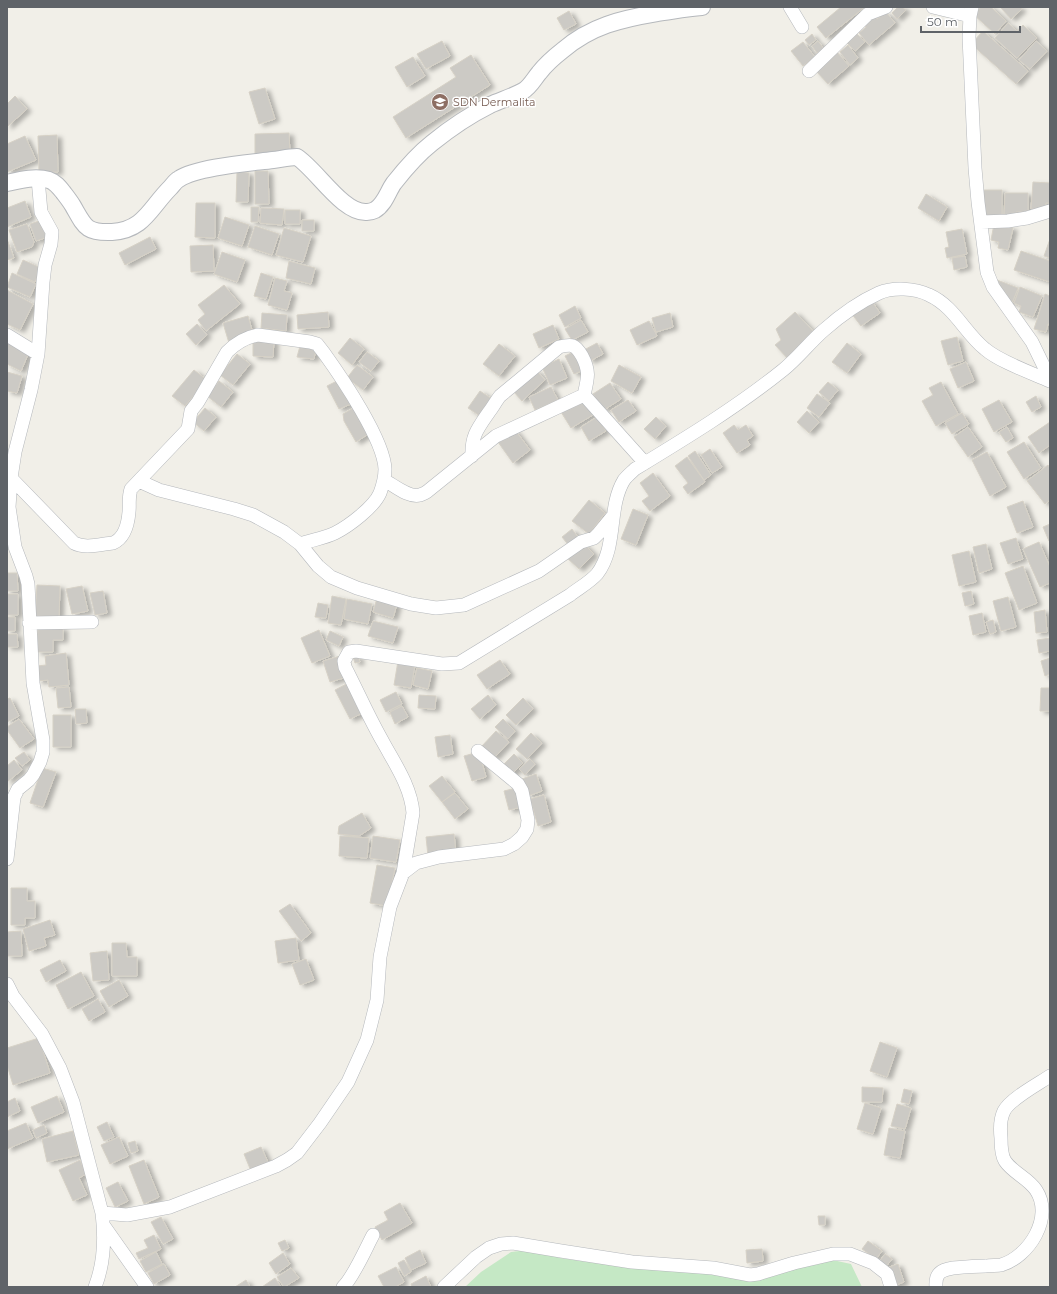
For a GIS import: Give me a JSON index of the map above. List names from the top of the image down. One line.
{"places":{"school or university":["SDN Dermalita"]},"scale_bar":"50 m"}
